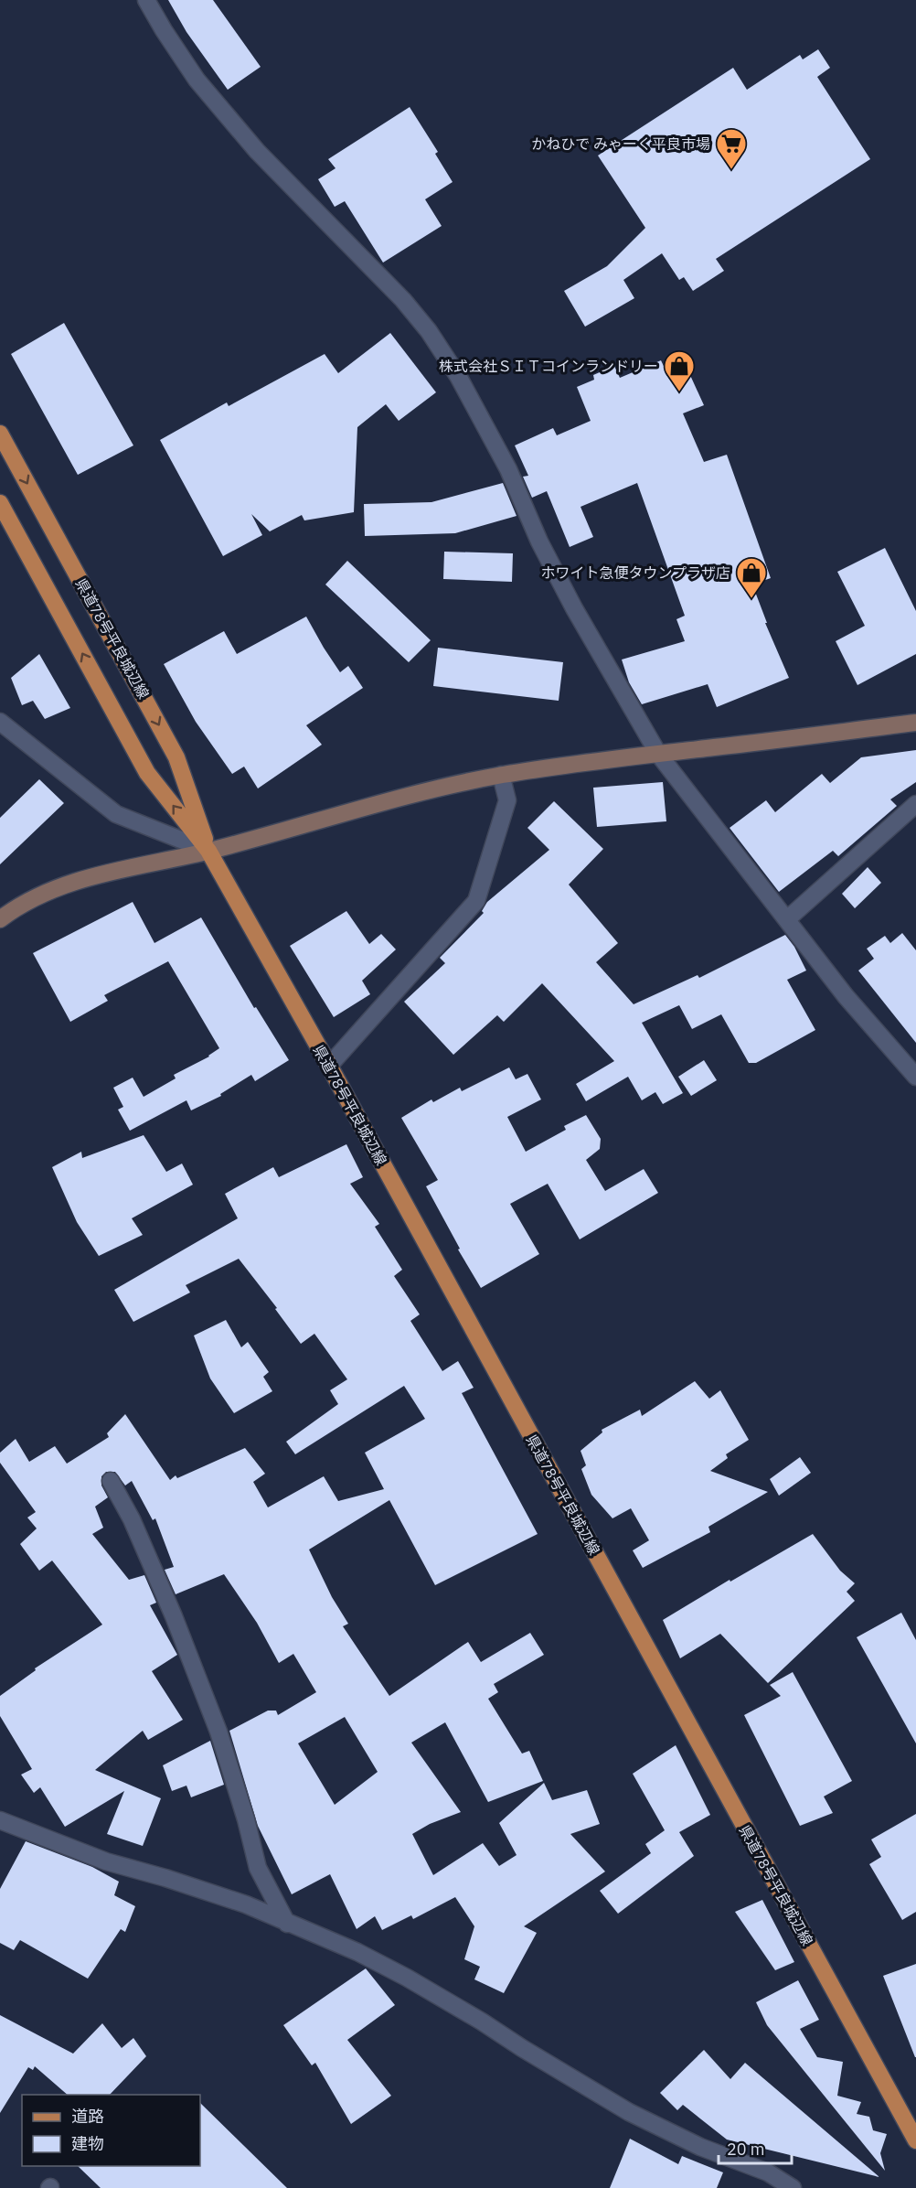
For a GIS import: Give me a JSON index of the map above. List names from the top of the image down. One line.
{"streets":{"main road":["県道78号平良城辺線"]},"places":{"supermarket":["かねひで みゃーく平良市場"],"shop":["株式会社ＳＩＴコインランドリー","ホワイト急便タウンプラザ店"]},"legend":["道路","建物"],"scale_bar":"20 m"}
